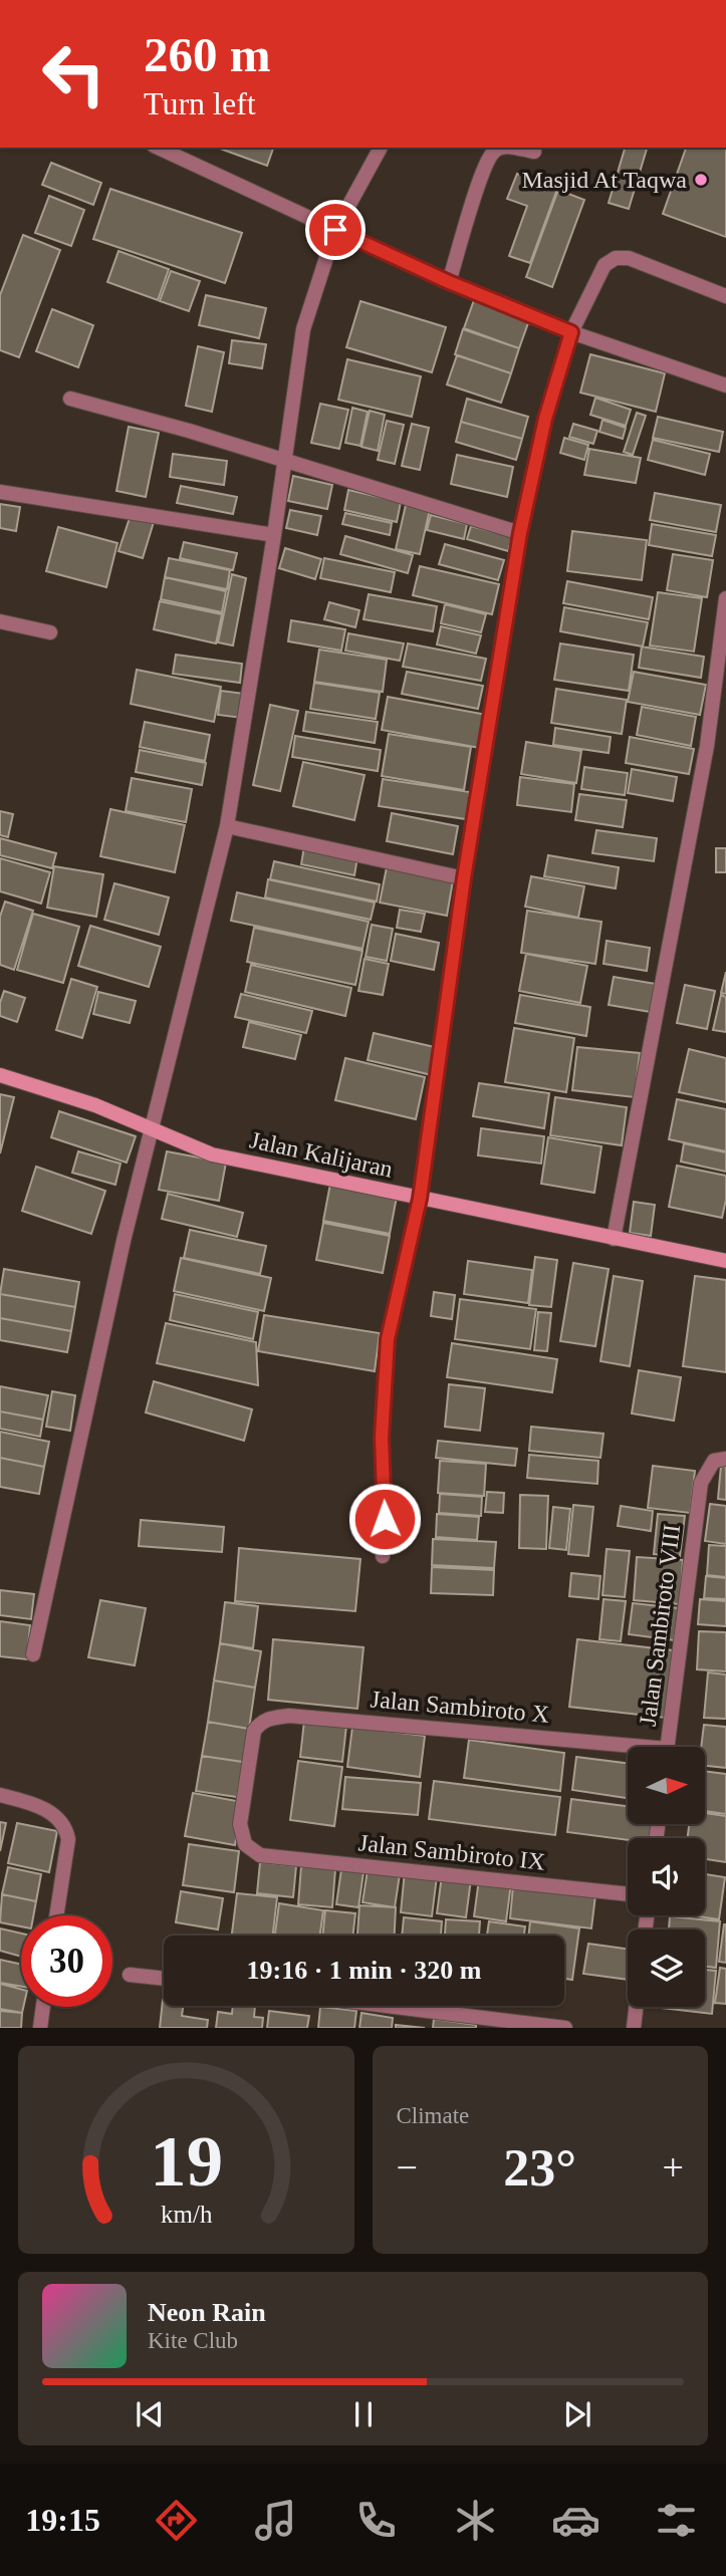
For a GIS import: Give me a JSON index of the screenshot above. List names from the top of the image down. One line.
{"streets":{"street":["Jalan Kalijaran","Jalan Sambiroto VIII","Jalan Sambiroto X","Jalan Sambiroto IX"]},"crossings":[["Jalan Sambiroto X","Jalan Sambiroto IX"]],"places":["Masjid At Taqwa"],"north":"right","page":{"turn":["260 m","Turn left"],"limit":"30","trip":"19:16 · 1 min · 320 m","tile":"Climate","heat":["−","23°","+"],"song":["Neon Rain","Kite Club"],"tabs":"19:15","gauge":["19","km/h"]}}
